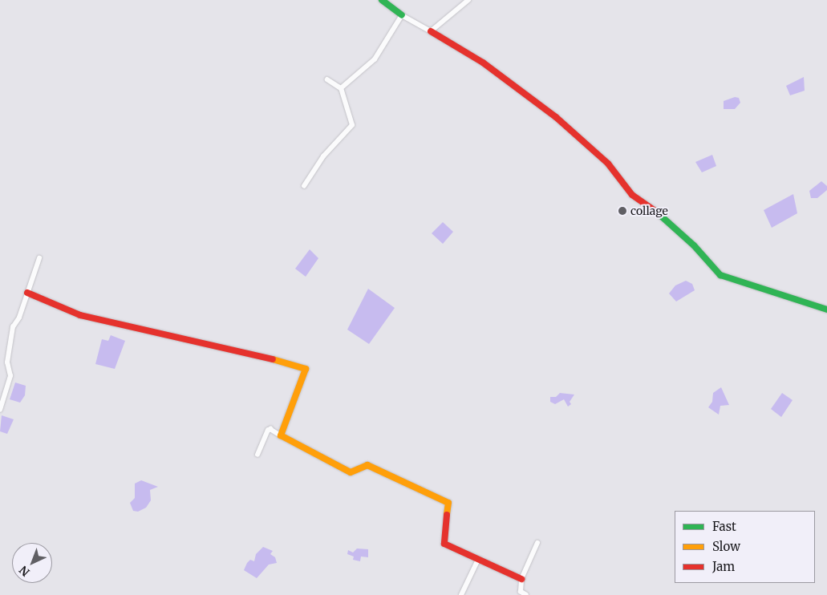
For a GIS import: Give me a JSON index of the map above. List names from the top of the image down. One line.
{"places":["collage"],"legend":["Fast","Slow","Jam"],"north":"bottom left"}
